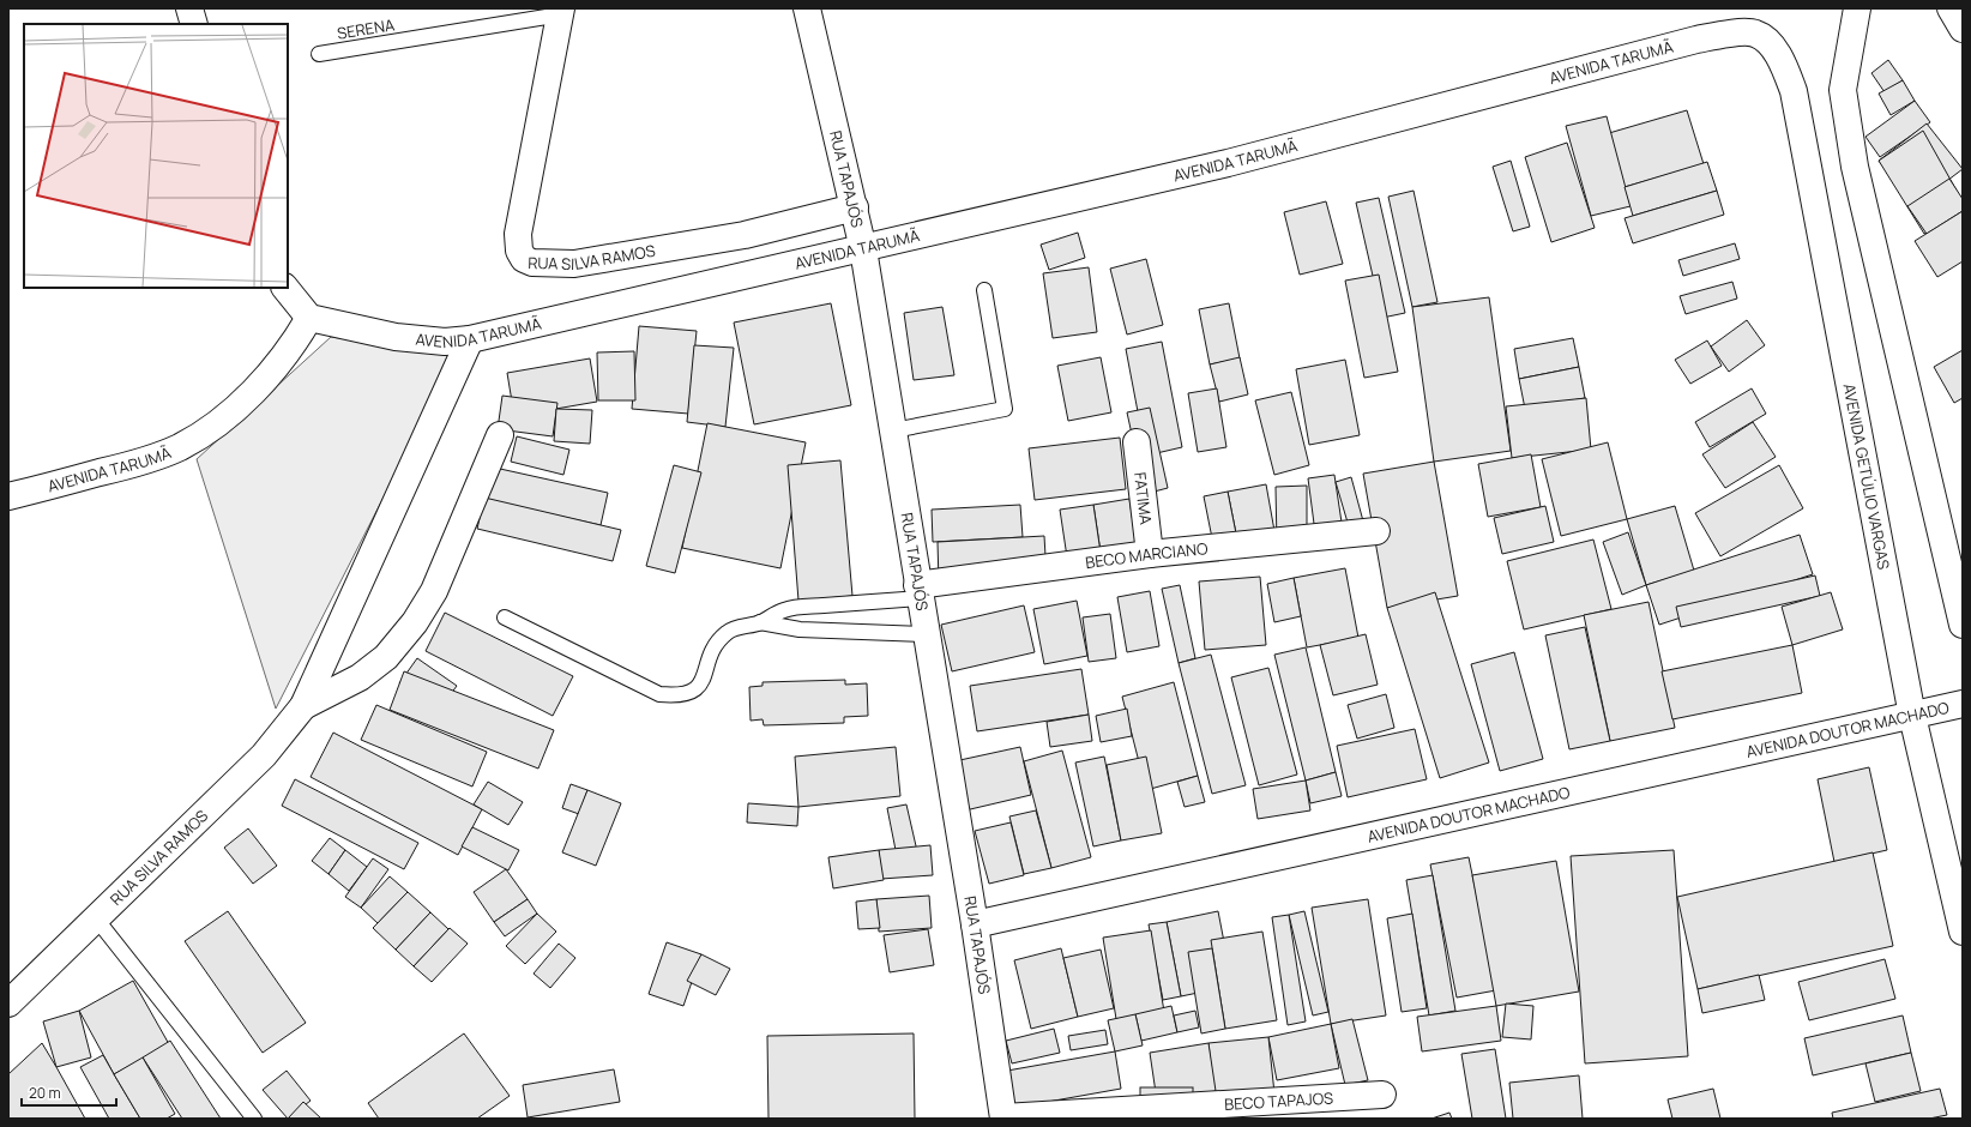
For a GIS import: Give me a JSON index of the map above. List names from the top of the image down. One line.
{"streets":{"street":["AVENIDA TARUMÃ","RUA TAPAJÓS","RUA SILVA RAMOS","AVENIDA GETÚLIO VARGAS","FATIMA","BECO MARCIANO","AVENIDA DOUTOR MACHADO","BECO TAPAJOS"],"lane":["SERENA"]},"crossings":[["SERENA","RUA SILVA RAMOS"],["AVENIDA TARUMÃ","RUA TAPAJÓS"],["AVENIDA TARUMÃ","RUA SILVA RAMOS"],["AVENIDA TARUMÃ","AVENIDA GETÚLIO VARGAS"],["RUA TAPAJÓS","RUA SILVA RAMOS"],["RUA TAPAJÓS","BECO MARCIANO"],["RUA TAPAJÓS","AVENIDA DOUTOR MACHADO"],["RUA TAPAJÓS","BECO TAPAJOS"],["AVENIDA GETÚLIO VARGAS","AVENIDA DOUTOR MACHADO"],["FATIMA","BECO MARCIANO"]],"scale_bar":"20 m"}
